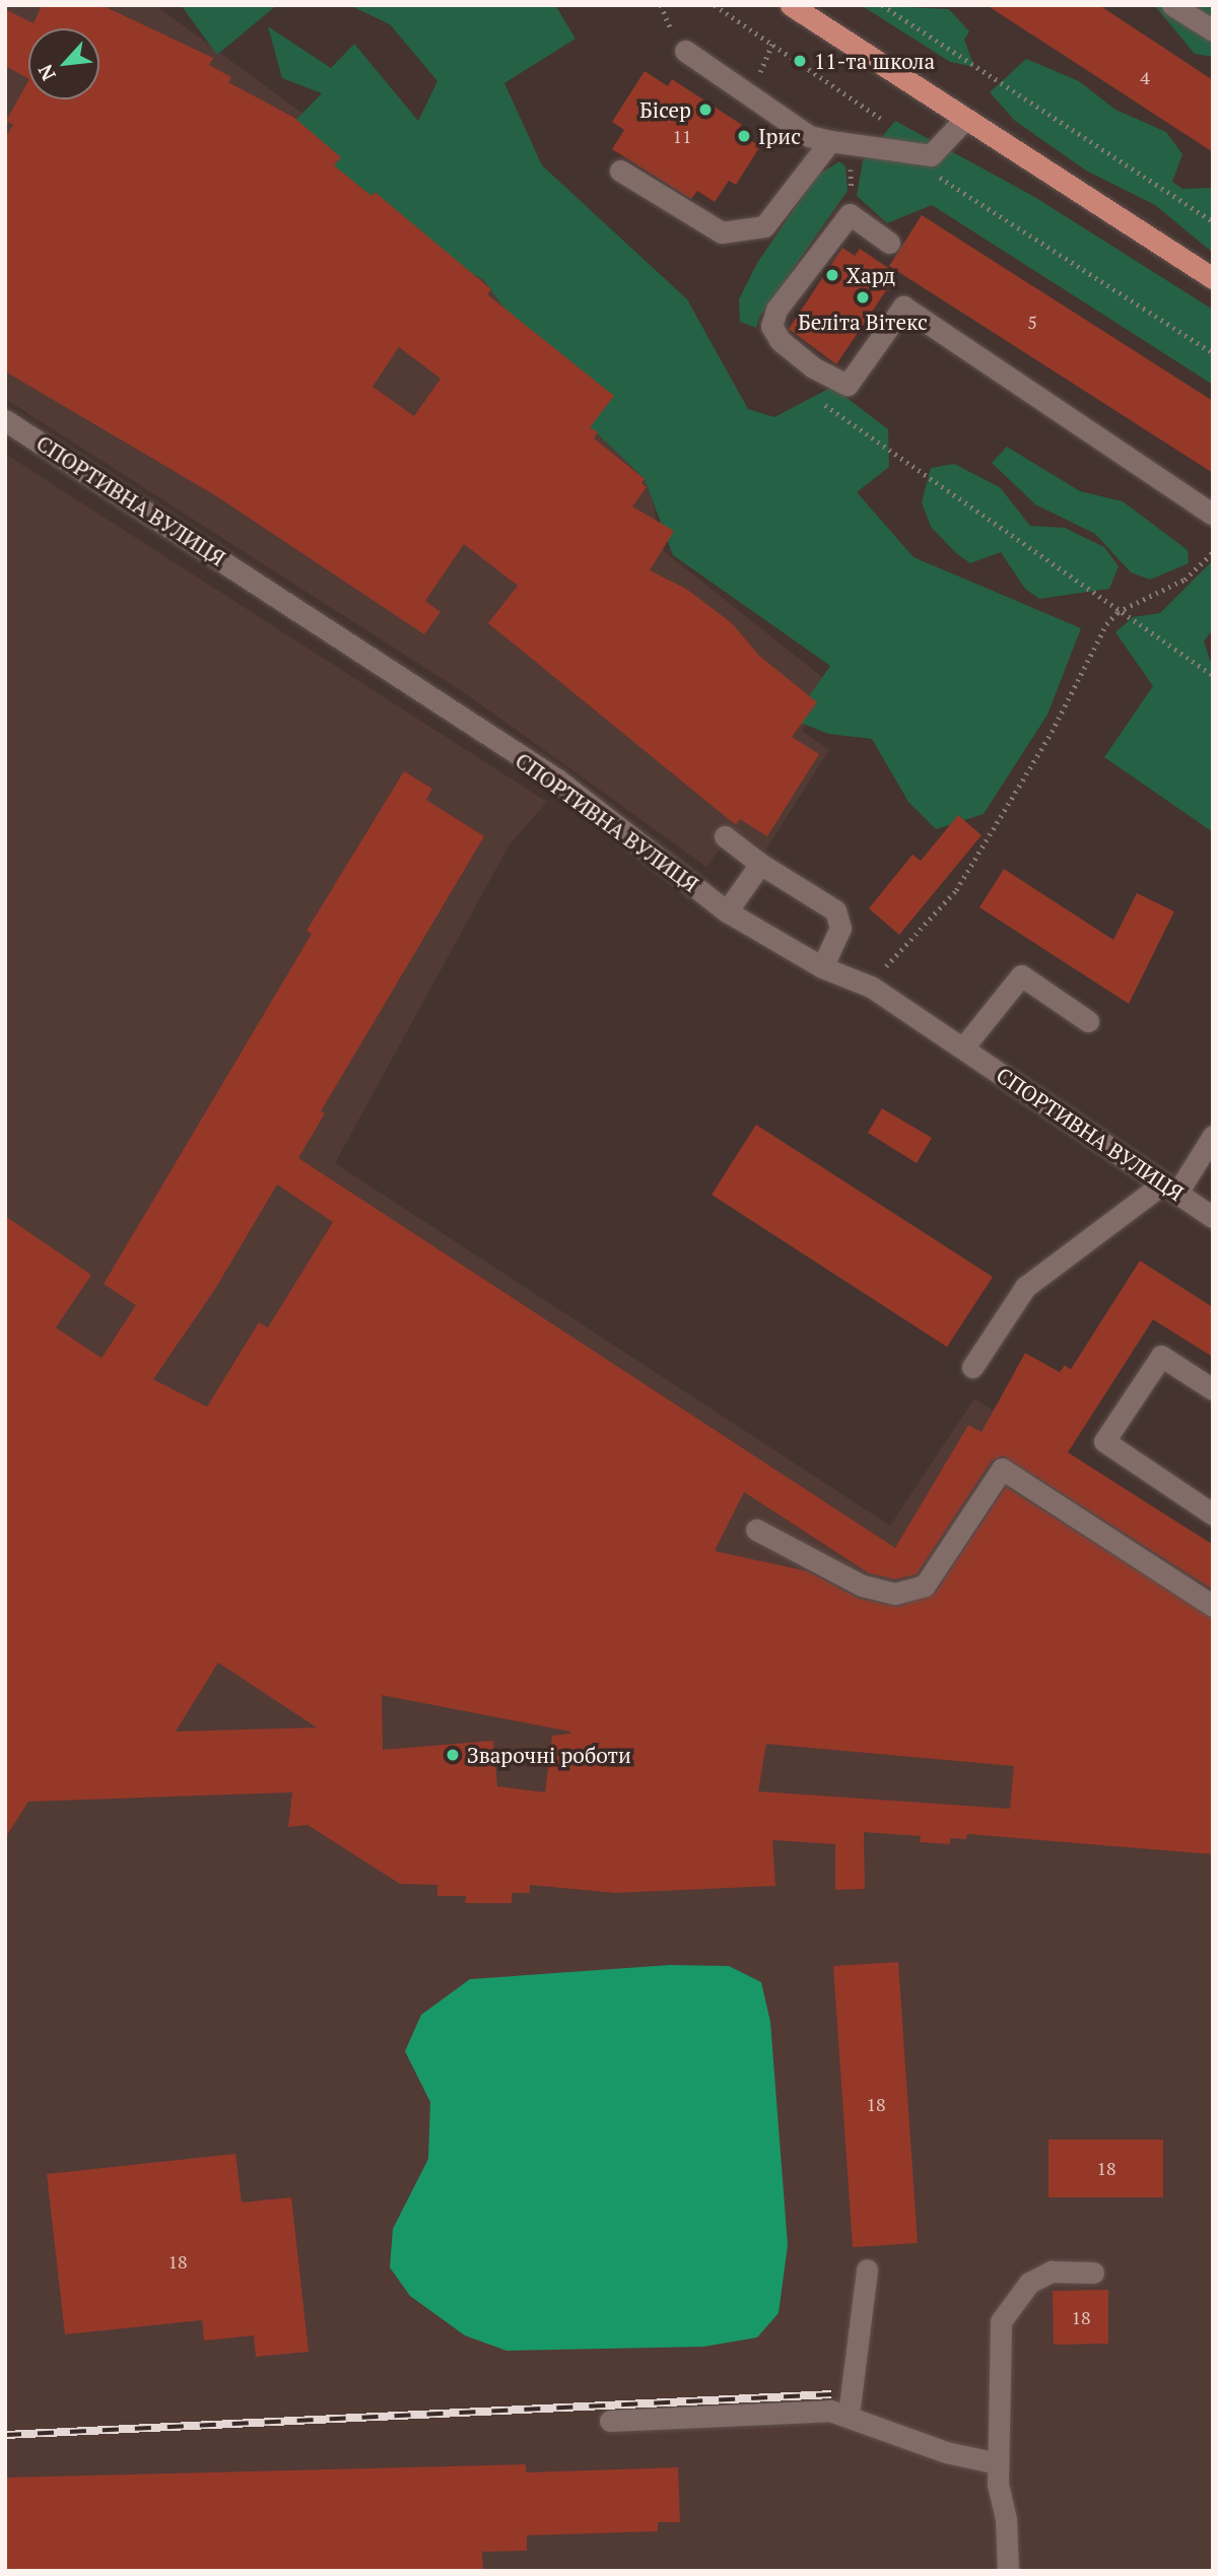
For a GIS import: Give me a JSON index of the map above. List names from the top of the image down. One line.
{"streets":{"street":["СПОРТИВНА ВУЛИЦЯ"]},"places":["11-та школа","Бісер","Ірис","Хард","Беліта Вітекс","Зварочні роботи"],"house_numbers":["4","11","5","18","18","18","18"],"north":"bottom left"}
